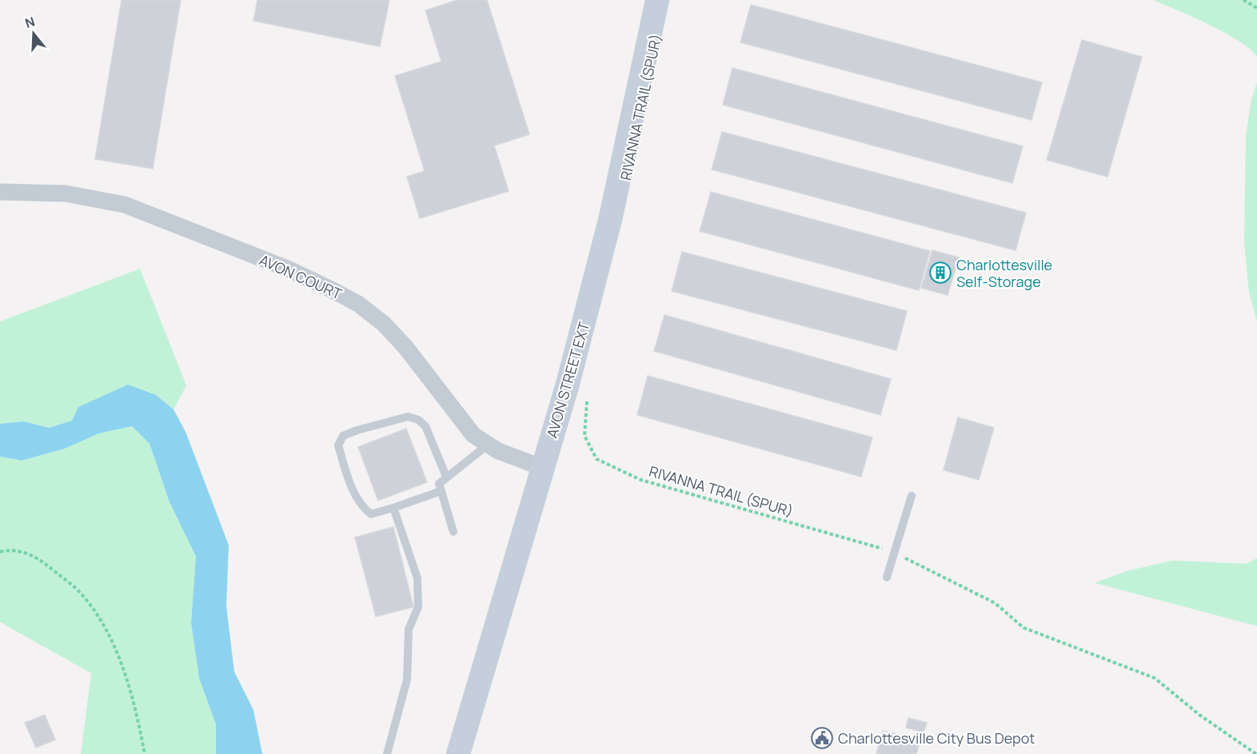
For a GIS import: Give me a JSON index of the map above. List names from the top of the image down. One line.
{"streets":{"main road":["AVON STREET EXT"],"street":["AVON COURT"],"path":["RIVANNA TRAIL (SPUR)"]},"crossings":[["AVON COURT","AVON STREET EXT"]],"places":{"building":["Charlottesville Self-Storage"],"public building":["Charlottesville City Bus Depot"]},"north":"top"}
